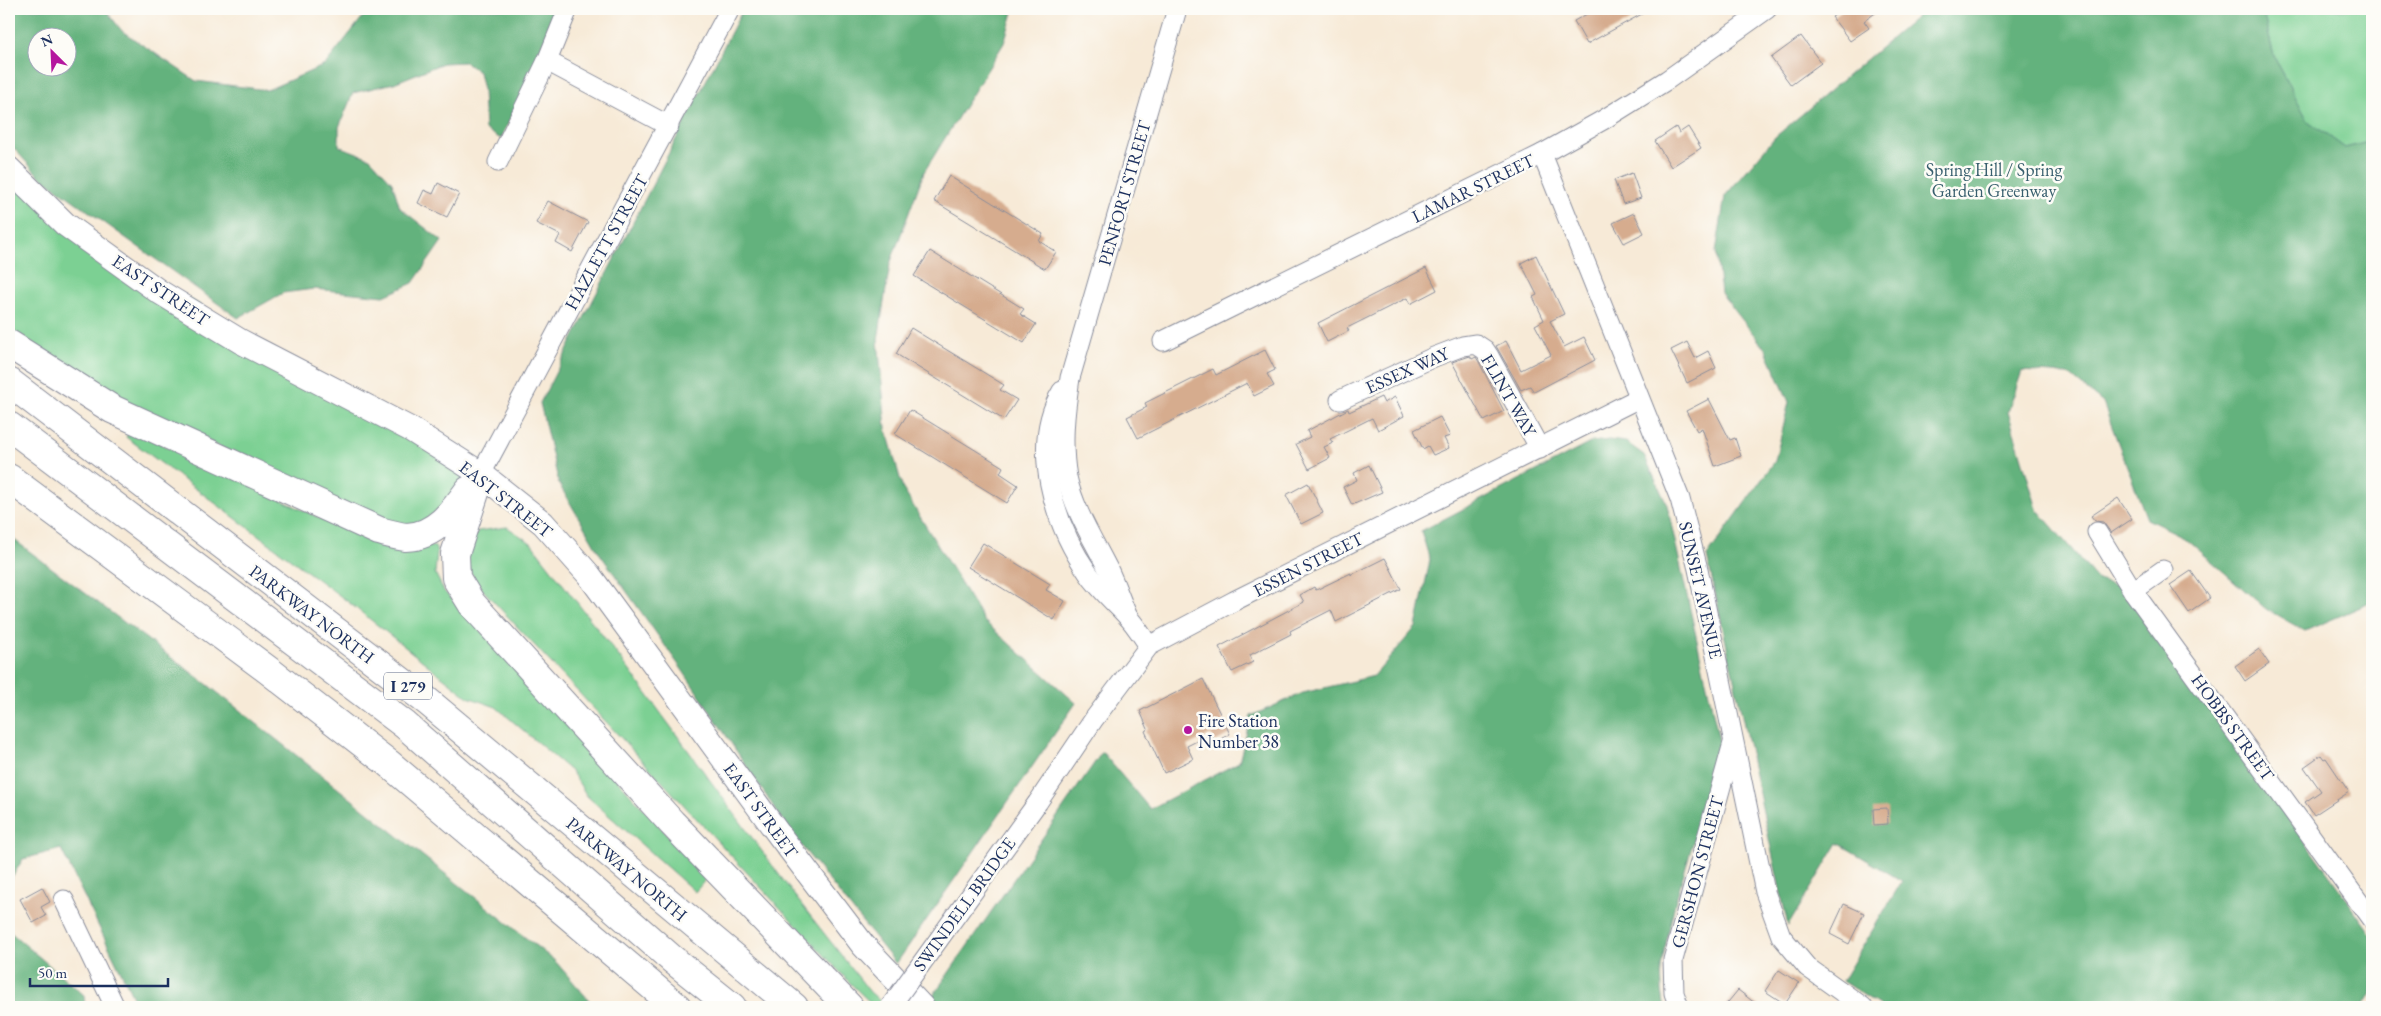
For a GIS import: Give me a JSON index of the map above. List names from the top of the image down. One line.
{"streets":{"highway":["PARKWAY NORTH","I 279"],"main road":["EAST STREET"],"street":["LAMAR STREET","PENFORT STREET","HAZLETT STREET","ESSEX WAY","FLINT WAY","ESSEN STREET","SUNSET AVENUE","HOBBS STREET","GERSHON STREET","SWINDELL BRIDGE"]},"crossings":[["LAMAR STREET","SUNSET AVENUE"],["PENFORT STREET","ESSEN STREET"],["HAZLETT STREET","EAST STREET"],["ESSEX WAY","FLINT WAY"],["FLINT WAY","ESSEN STREET"],["ESSEN STREET","SUNSET AVENUE"],["ESSEN STREET","SWINDELL BRIDGE"],["SUNSET AVENUE","GERSHON STREET"]],"parks":["Spring Hill / Spring Garden Greenway"],"places":["Fire Station Number 38"],"scale_bar":"50 m","north":"top left"}
